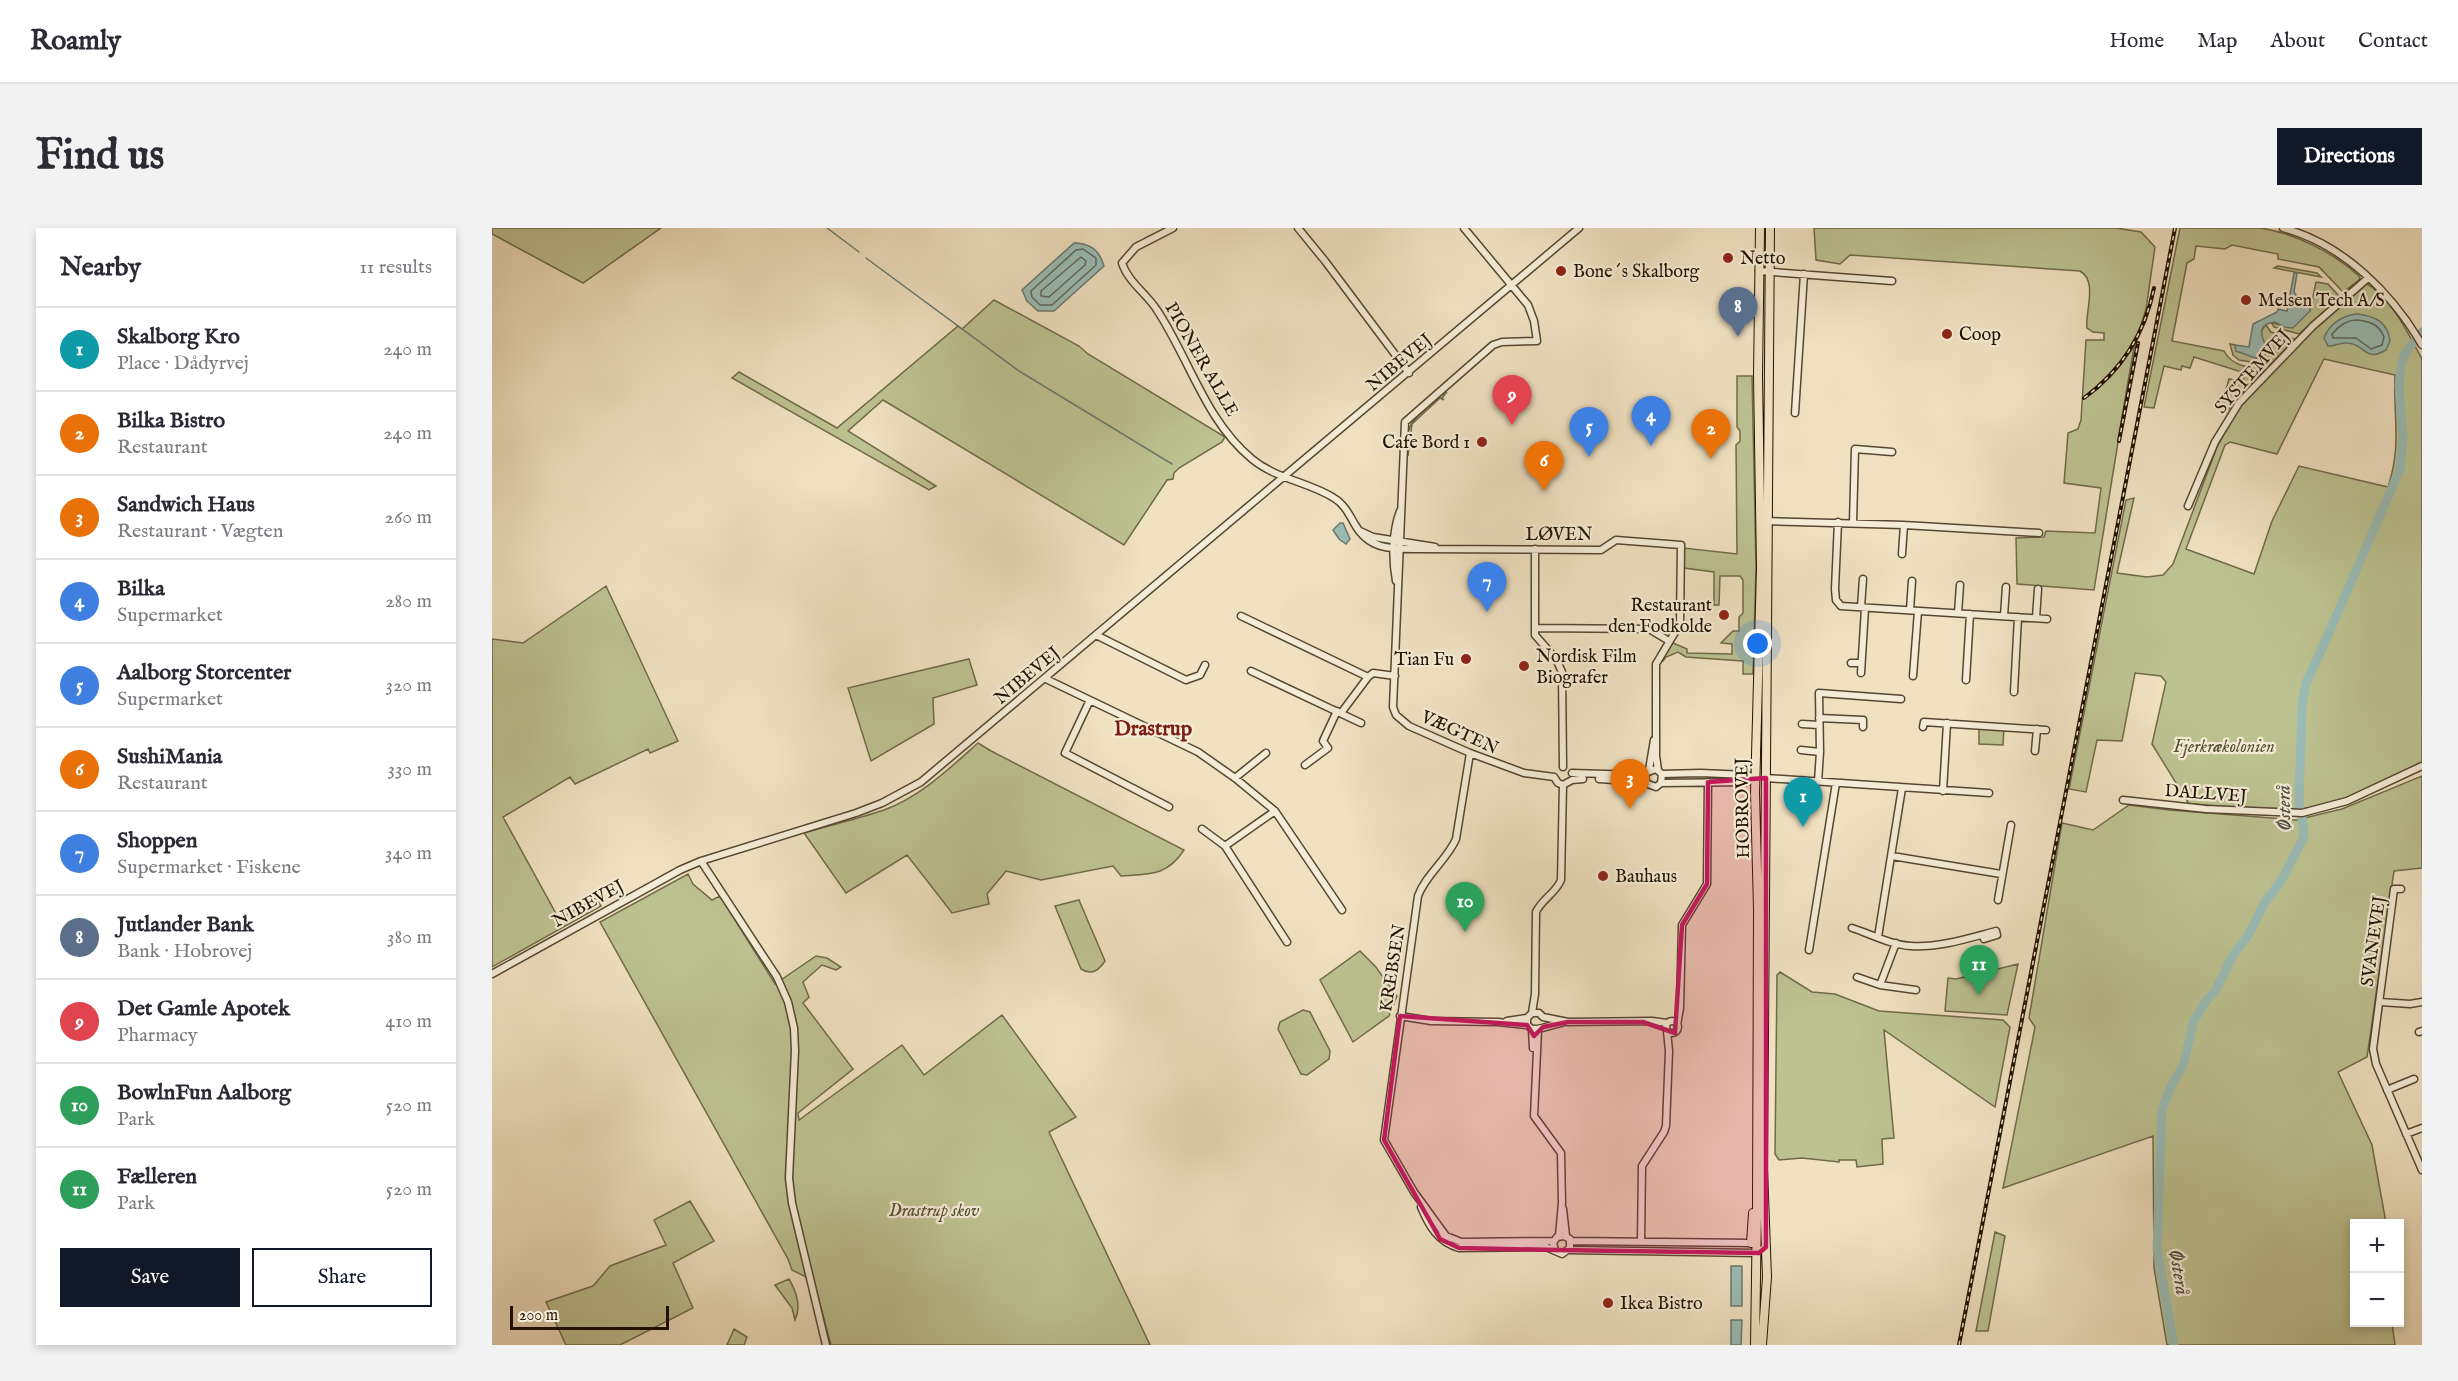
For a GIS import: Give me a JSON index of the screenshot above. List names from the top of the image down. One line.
{"streets":{"main road":["HOBROVEJ"],"street":["PIONER ALLE","NIBEVEJ","SYSTEMVEJ","LØVEN","VÆGTEN","DALLVEJ","SVANEVEJ","KREBSEN"]},"crossings":[["PIONER ALLE","NIBEVEJ"],["PIONER ALLE","LØVEN"],["NIBEVEJ","VÆGTEN"],["LØVEN","VÆGTEN"],["VÆGTEN","KREBSEN"],["HOBROVEJ","KREBSEN"]],"districts":["Drastrup"],"water":["Østerå"],"parks":["Fjerkrækolonien","Drastrup skov"],"places":["Netto","Bone´s Skalborg","Melsen Tech A/S","Coop","Cafe Bord 1","Restaurant den Fodkolde","Tian Fu","Nordisk Film Biografer","Bauhaus","Ikea Bistro"],"scale_bar":"200 m","page":{"header":"Roamly","nav":["Home","Map","About","Contact"],"buttons":["Directions",["Save","Share"]],"title":"Find us","heading":["Nearby","11 results"],"pins":["8","9","4","5","2","6","7","3","1","10","11"],"list":[{"mark":"1","name":"Skalborg Kro","note":"Place · Dådyrvej","value":"240 m"},{"mark":"2","name":"Bilka Bistro","note":"Restaurant","value":"240 m"},{"mark":"3","name":"Sandwich Haus","note":"Restaurant · Vægten","value":"260 m"},{"mark":"4","name":"Bilka","note":"Supermarket","value":"280 m"},{"mark":"5","name":"Aalborg Storcenter","note":"Supermarket","value":"320 m"},{"mark":"6","name":"SushiMania","note":"Restaurant","value":"330 m"},{"mark":"7","name":"Shoppen","note":"Supermarket · Fiskene","value":"340 m"},{"mark":"8","name":"Jutlander Bank","note":"Bank · Hobrovej","value":"380 m"},{"mark":"9","name":"Det Gamle Apotek","note":"Pharmacy","value":"410 m"},{"mark":"10","name":"BowlnFun Aalborg","note":"Park","value":"520 m"},{"mark":"11","name":"Fælleren","note":"Park","value":"520 m"}],"map_buttons":["+","−"],"scale":"200 m"}}
